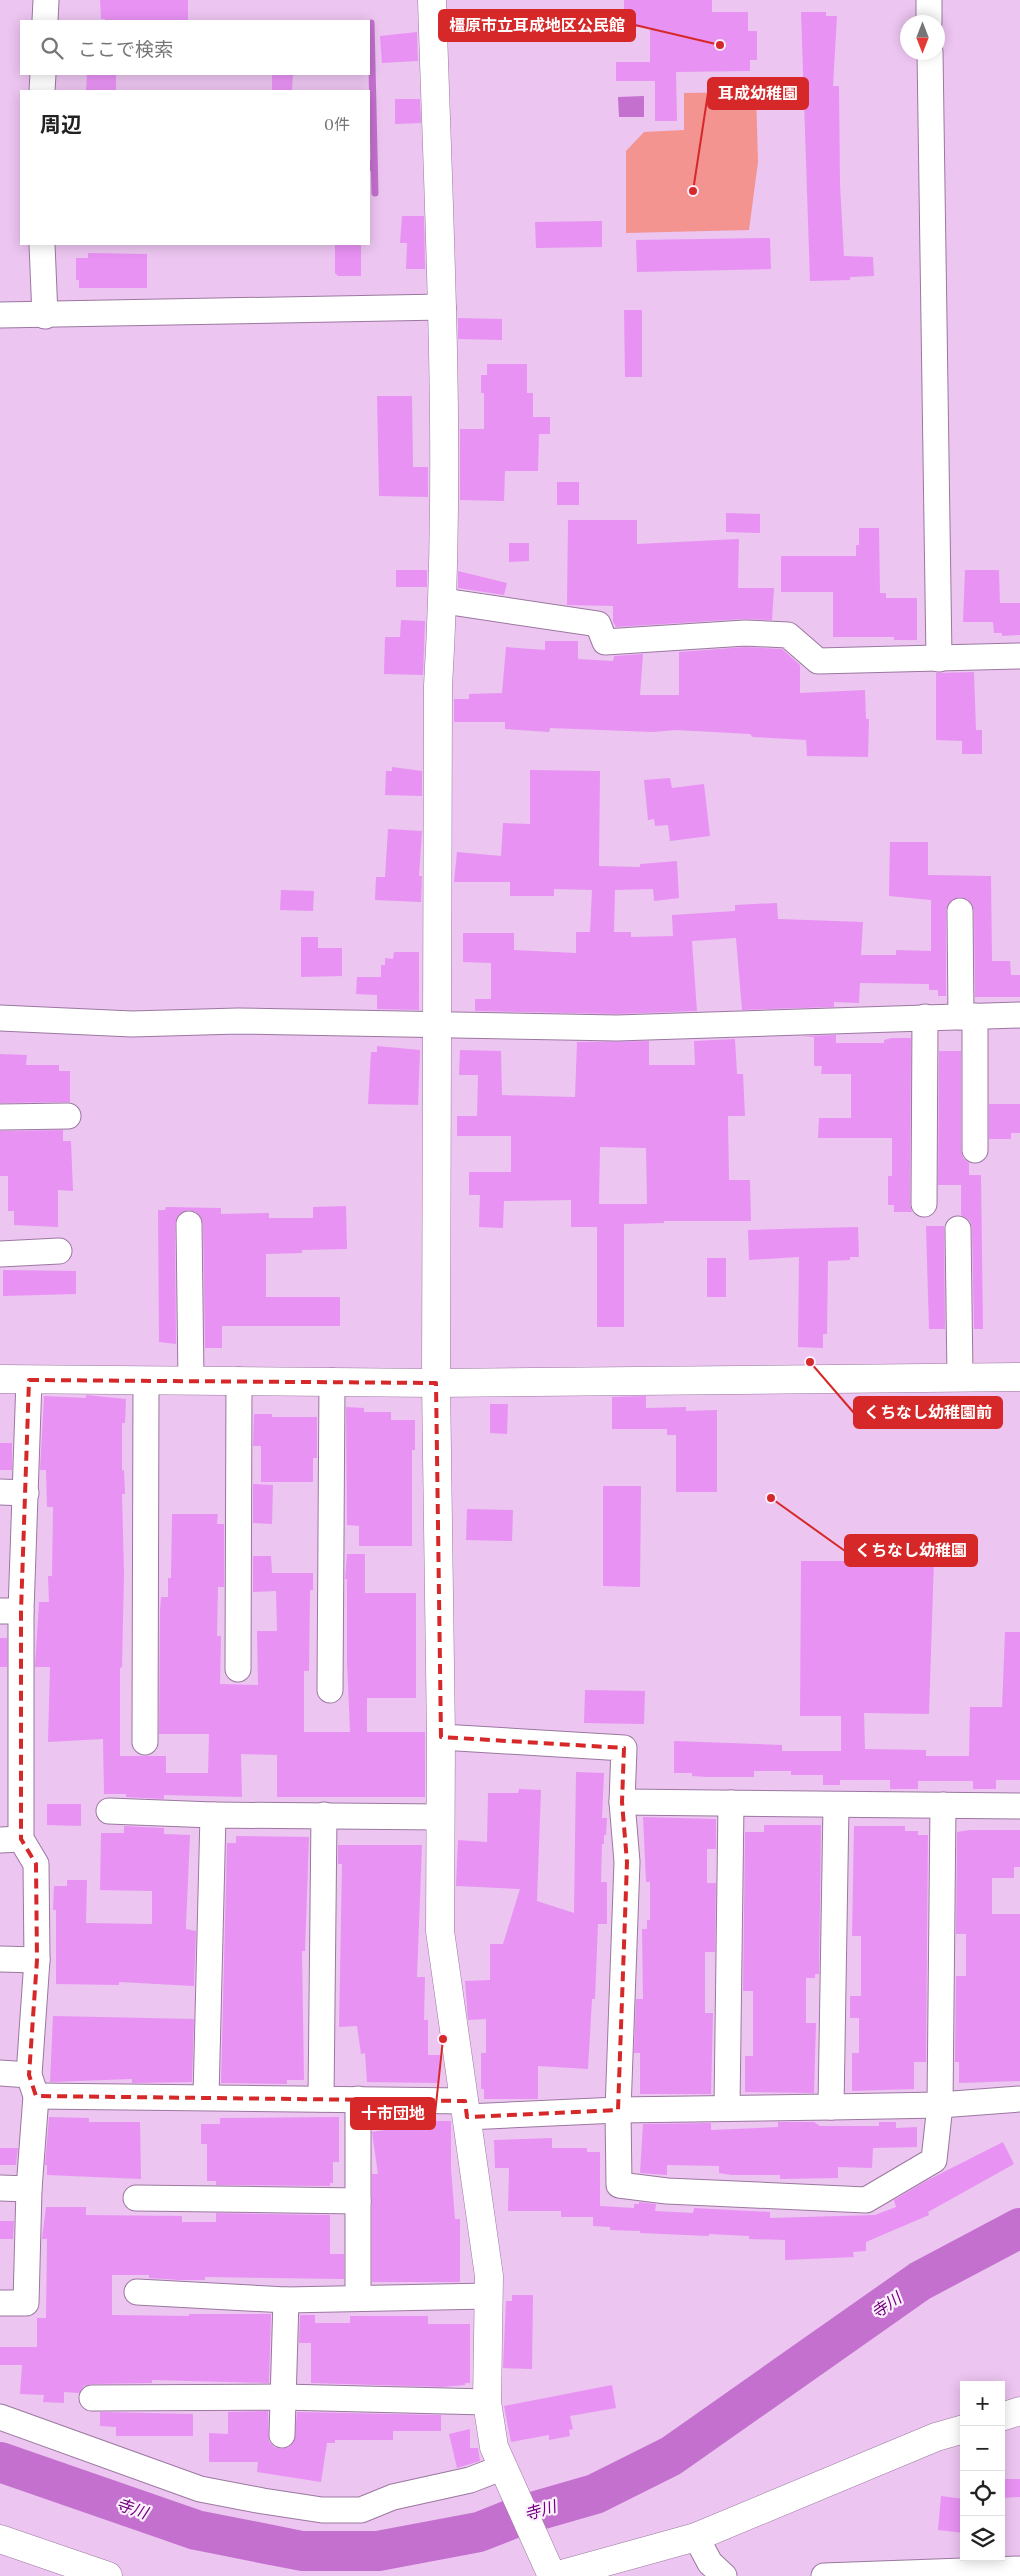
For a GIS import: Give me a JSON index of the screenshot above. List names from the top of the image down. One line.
{"water":["寺川"],"places":["橿原市立耳成地区公民館","耳成幼稚園","くちなし幼稚園前","くちなし幼稚園","十市団地"],"north":"bottom","page":{"search":"ここで検索","heading":["周辺","0件"],"map_buttons":["+","−"]}}
